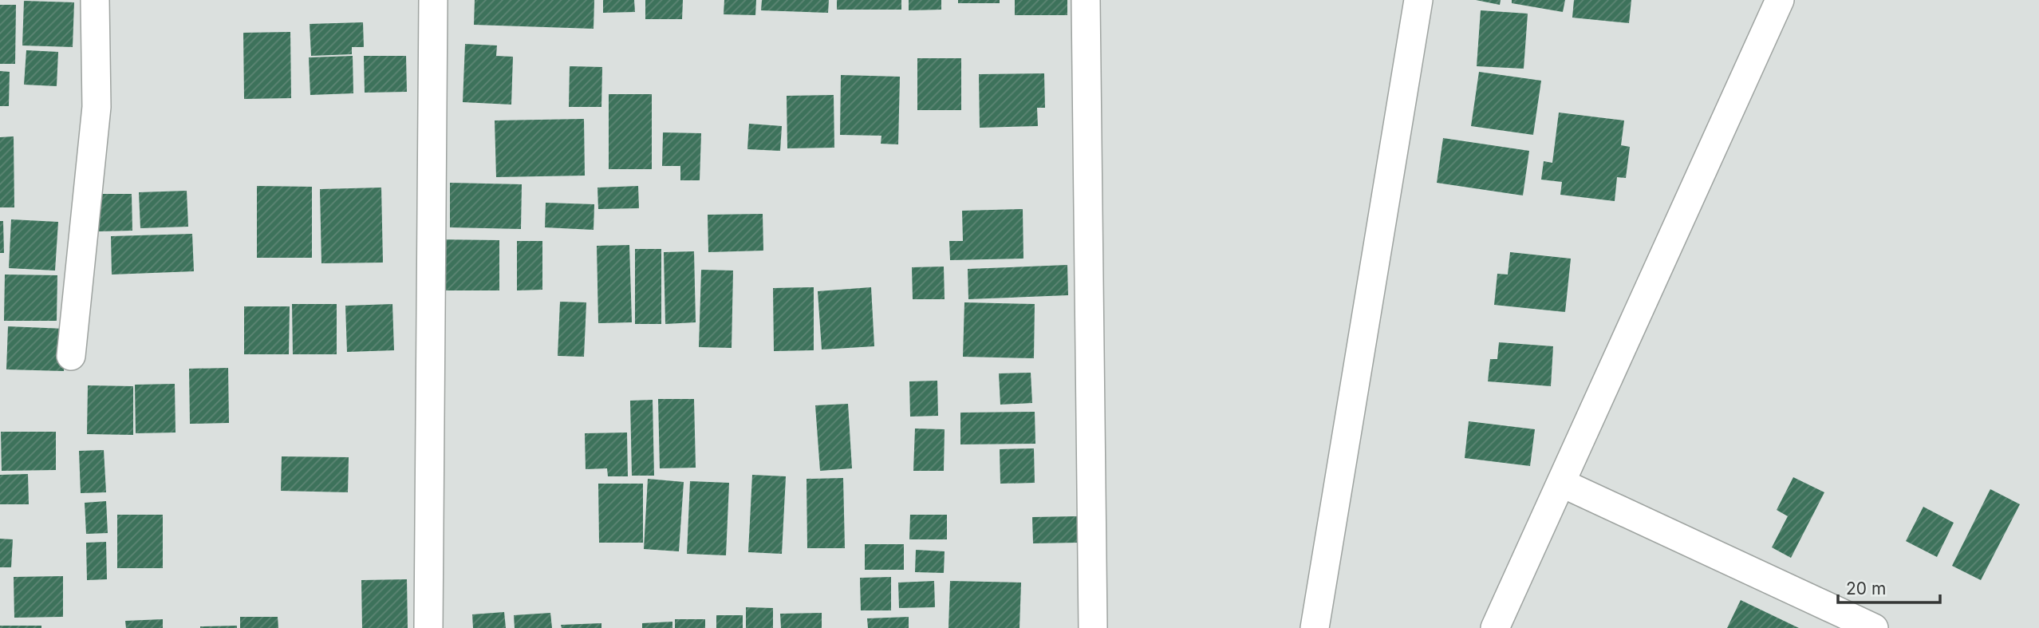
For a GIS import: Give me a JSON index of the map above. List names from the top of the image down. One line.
{"scale_bar":"20 m"}
